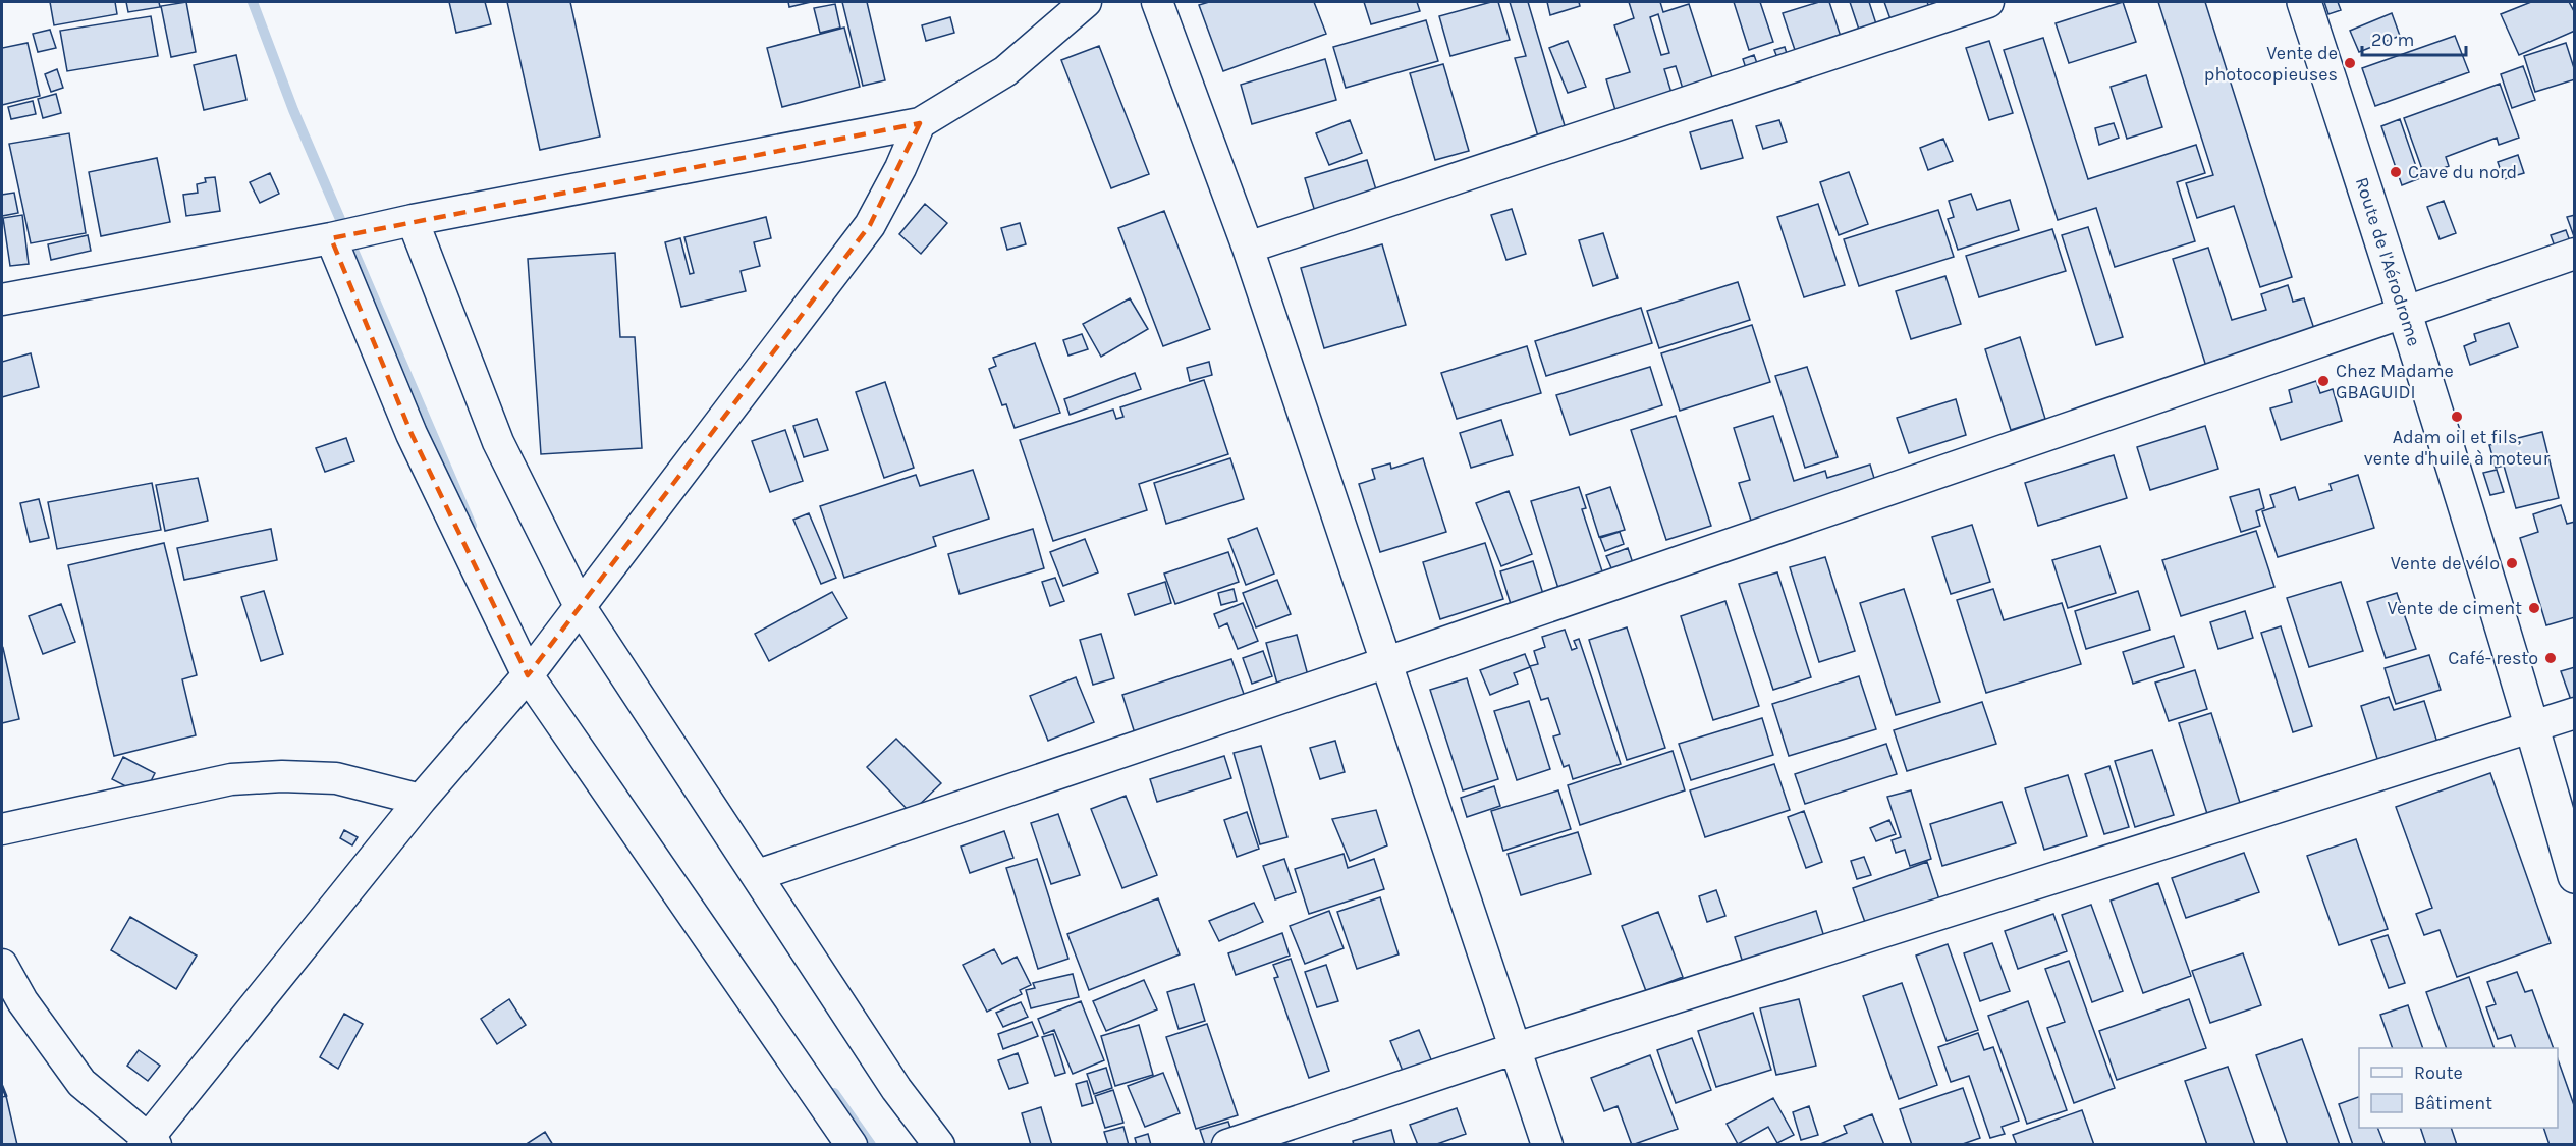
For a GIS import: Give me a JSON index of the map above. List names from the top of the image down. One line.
{"streets":{"street":["Route de l'Aérodrome"]},"places":["Vente de photocopieuses","Cave du nord","Chez Madame GBAGUIDI","Adam oil et fils, vente d'huile à moteur","Vente de vélo","Vente de ciment","Café- resto"],"legend":["Route","Bâtiment"],"scale_bar":"20 m"}
